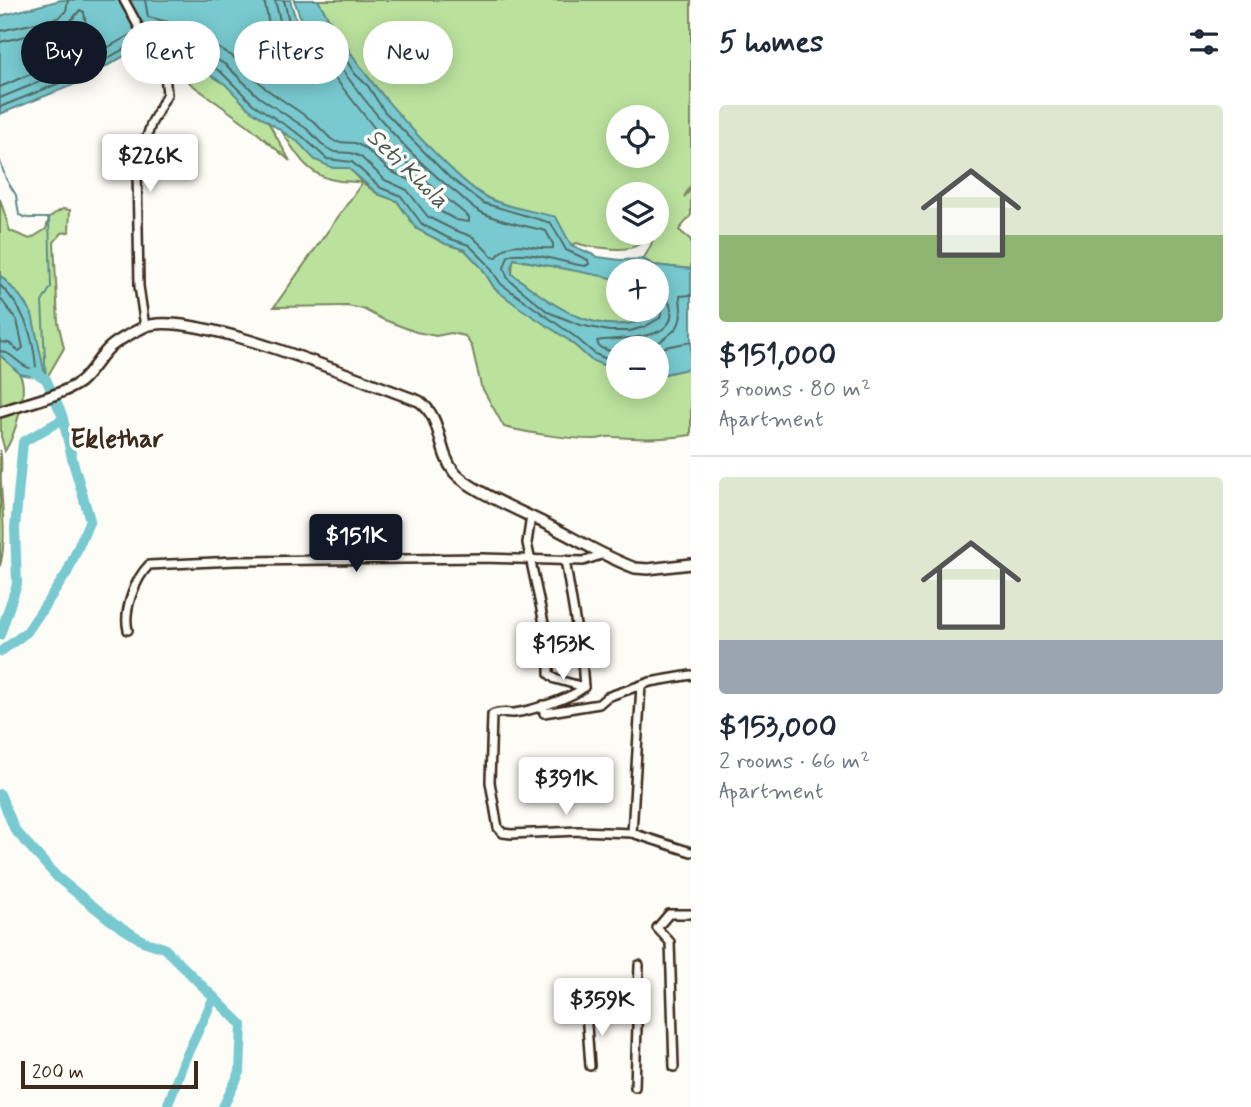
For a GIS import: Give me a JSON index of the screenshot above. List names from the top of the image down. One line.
{"districts":["Eklethar"],"water":["Seti Khola"],"scale_bar":"200 m","page":{"heading":"5 homes","chip":["Buy","Rent","Filters","New"],"list":[{"name":"$151,000","note":"3 rooms · 80 m² · Apartment"},{"name":"$153,000","note":"2 rooms · 66 m² · Apartment"}],"map_buttons":["+","−"],"price":["$226K","$151K","$153K","$391K","$359K"],"scale":"200 m"}}
